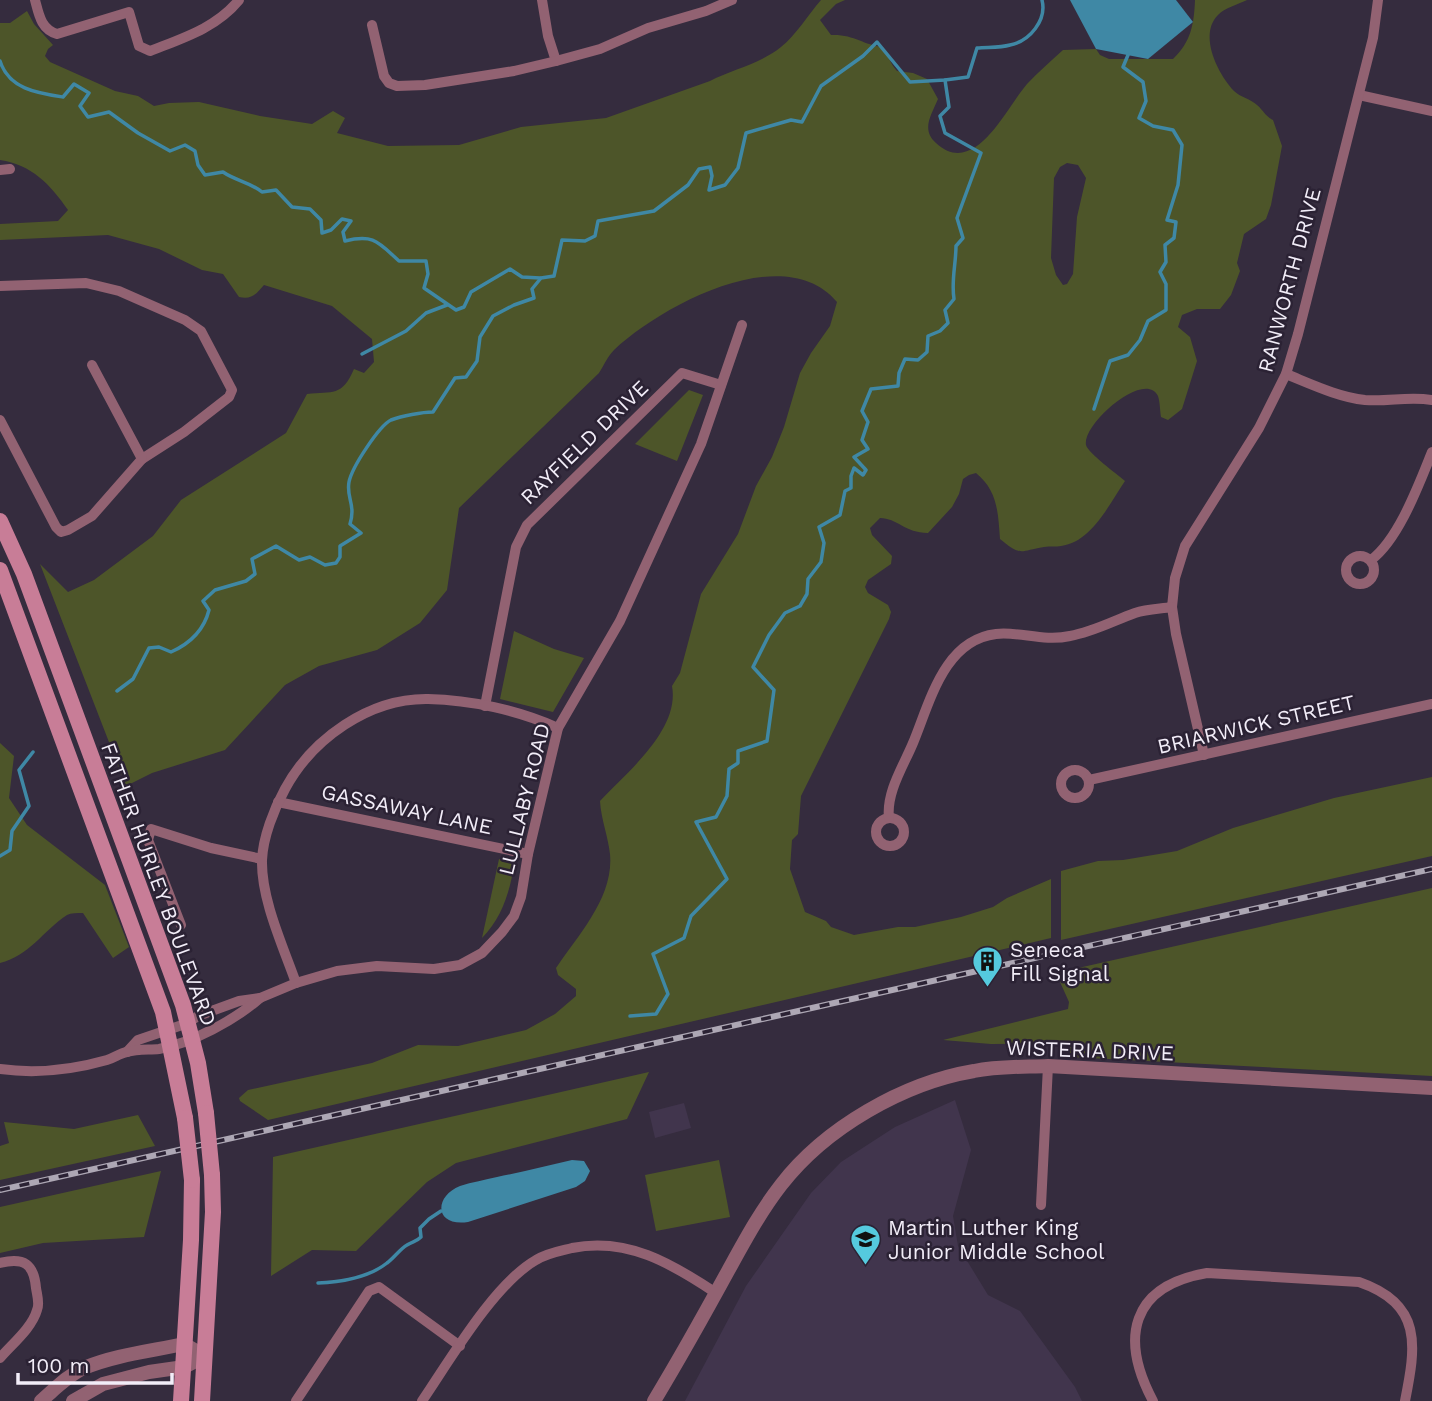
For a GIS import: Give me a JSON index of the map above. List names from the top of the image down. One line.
{"streets":{"main road":["FATHER HURLEY BOULEVARD"],"street":["RANWORTH DRIVE","RAYFIELD DRIVE","BRIARWICK STREET","LULLABY ROAD","GASSAWAY LANE","WISTERIA DRIVE"]},"crossings":[["RANWORTH DRIVE","BRIARWICK STREET"],["RAYFIELD DRIVE","LULLABY ROAD"],["LULLABY ROAD","GASSAWAY LANE"],["LULLABY ROAD","FATHER HURLEY BOULEVARD"]],"places":{"building":["Seneca Fill Signal"],"school or university":["Martin Luther King Junior Middle School"]},"scale_bar":"100 m"}
